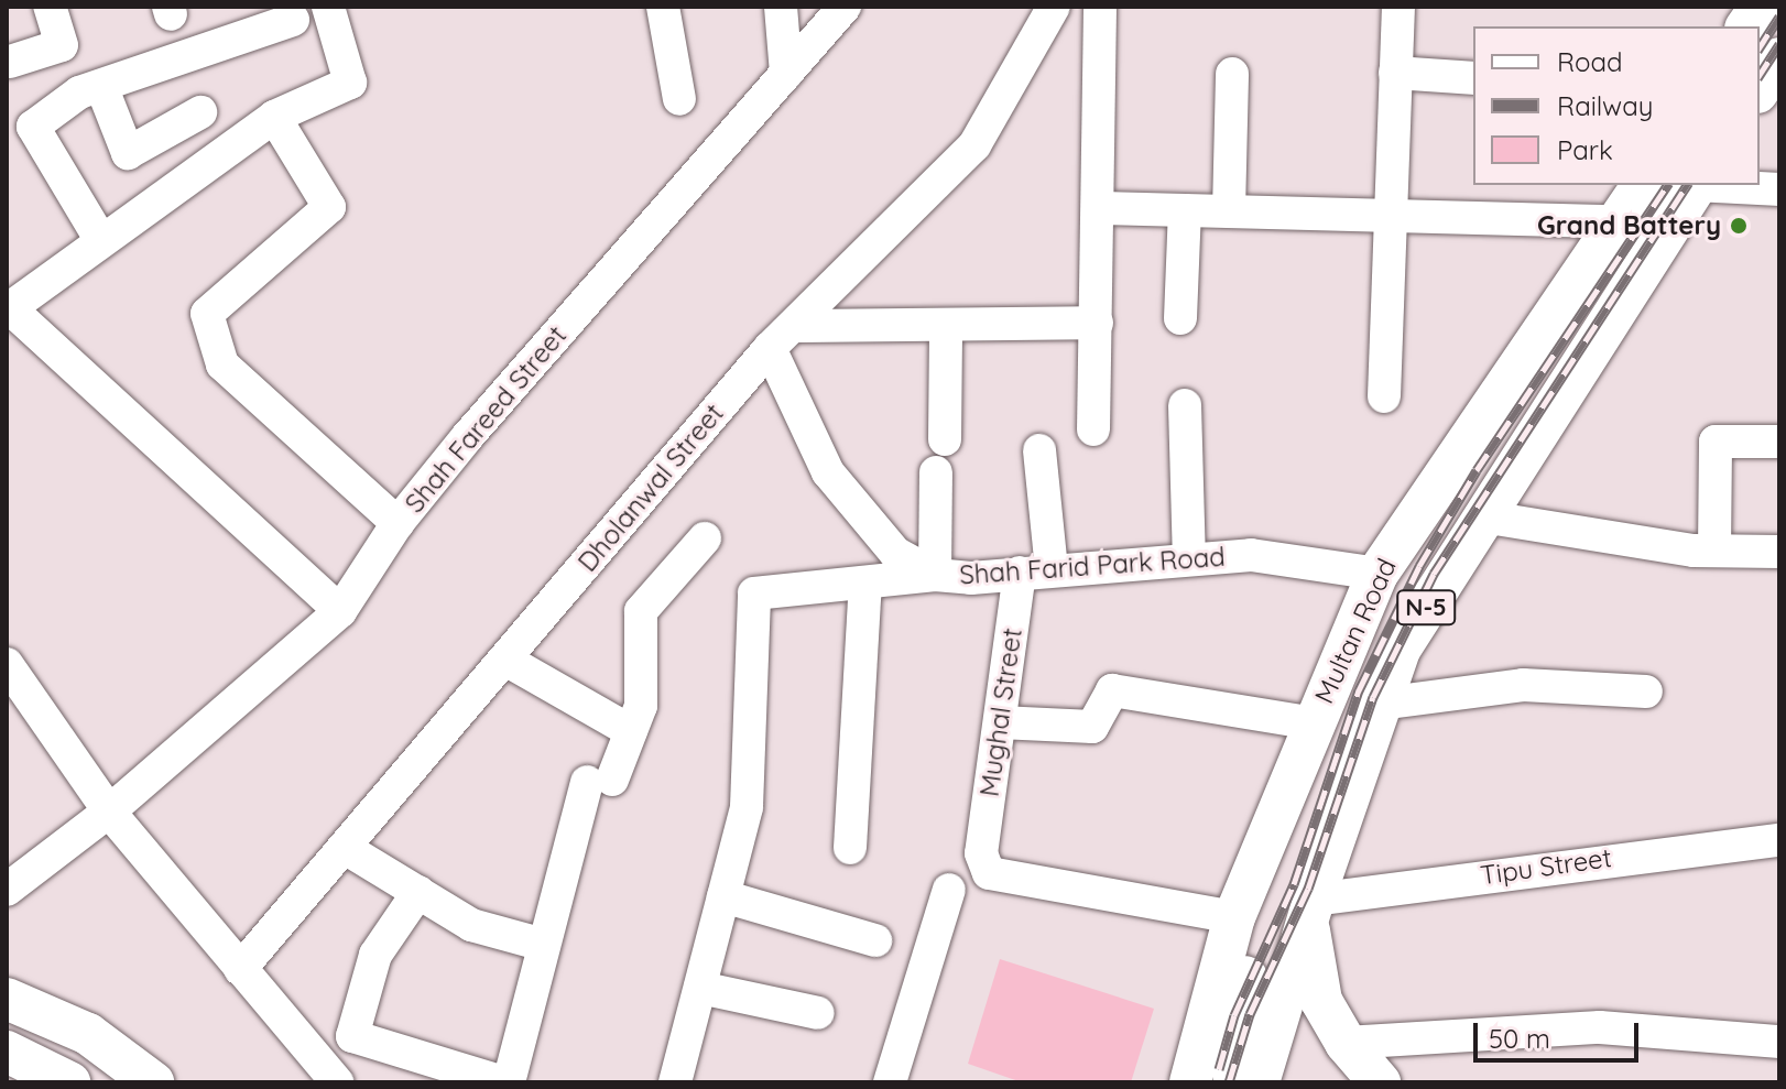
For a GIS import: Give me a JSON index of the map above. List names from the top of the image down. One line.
{"streets":{"main road":["N-5","Multan Road"],"street":["Shah Fareed Street","Dholanwal Street","Shah Farid Park Road","Mughal Street","Tipu Street"]},"crossings":[["Dholanwal Street","Shah Farid Park Road"],["Shah Farid Park Road","Multan Road"],["Shah Farid Park Road","Mughal Street"],["Multan Road","Mughal Street"],["Multan Road","Tipu Street"]],"places":["Grand Battery"],"legend":["Road","Railway","Park"],"scale_bar":"50 m"}
